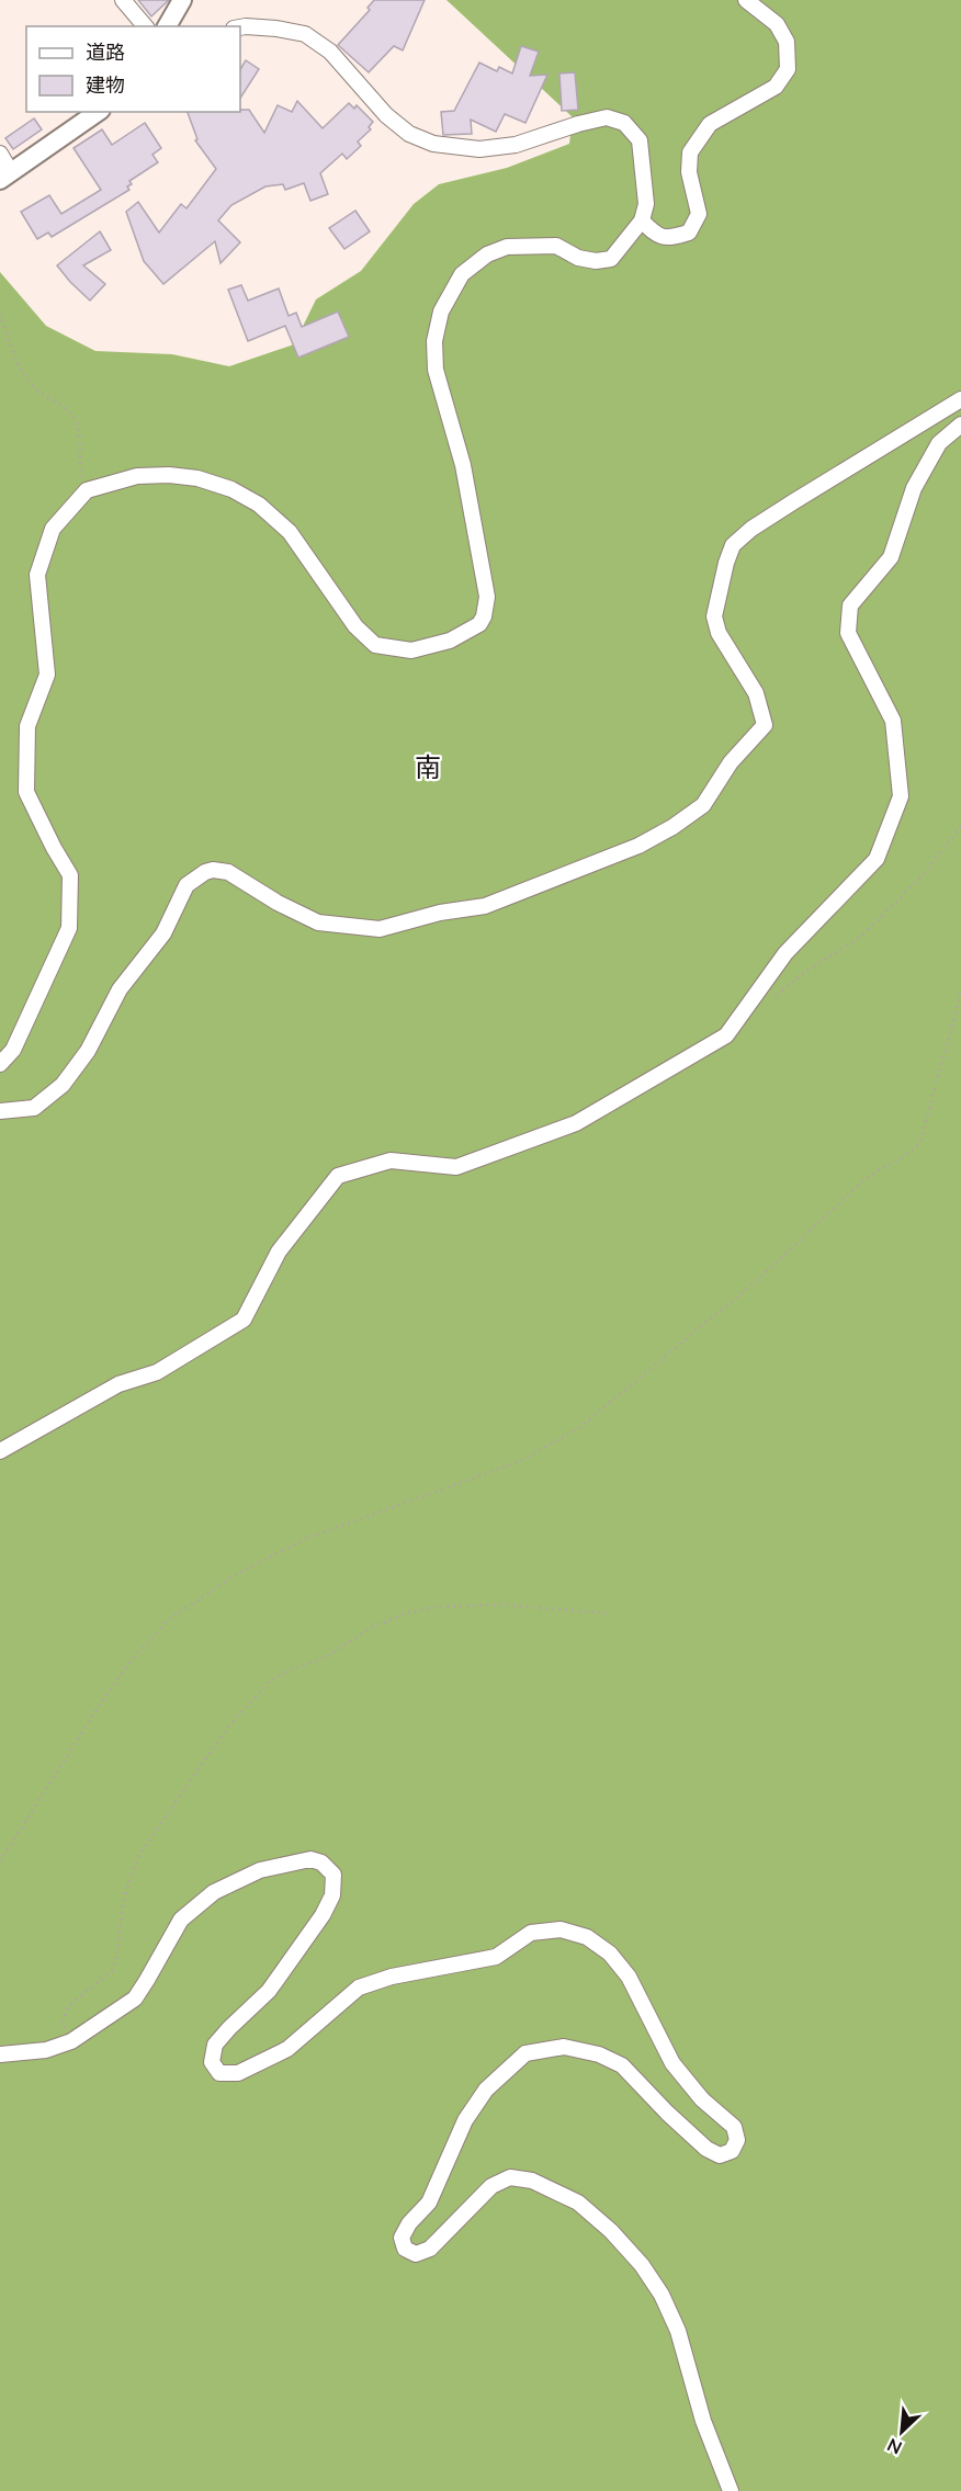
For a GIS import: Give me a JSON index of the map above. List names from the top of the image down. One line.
{"districts":["南"],"legend":["道路","建物"],"north":"bottom left"}
